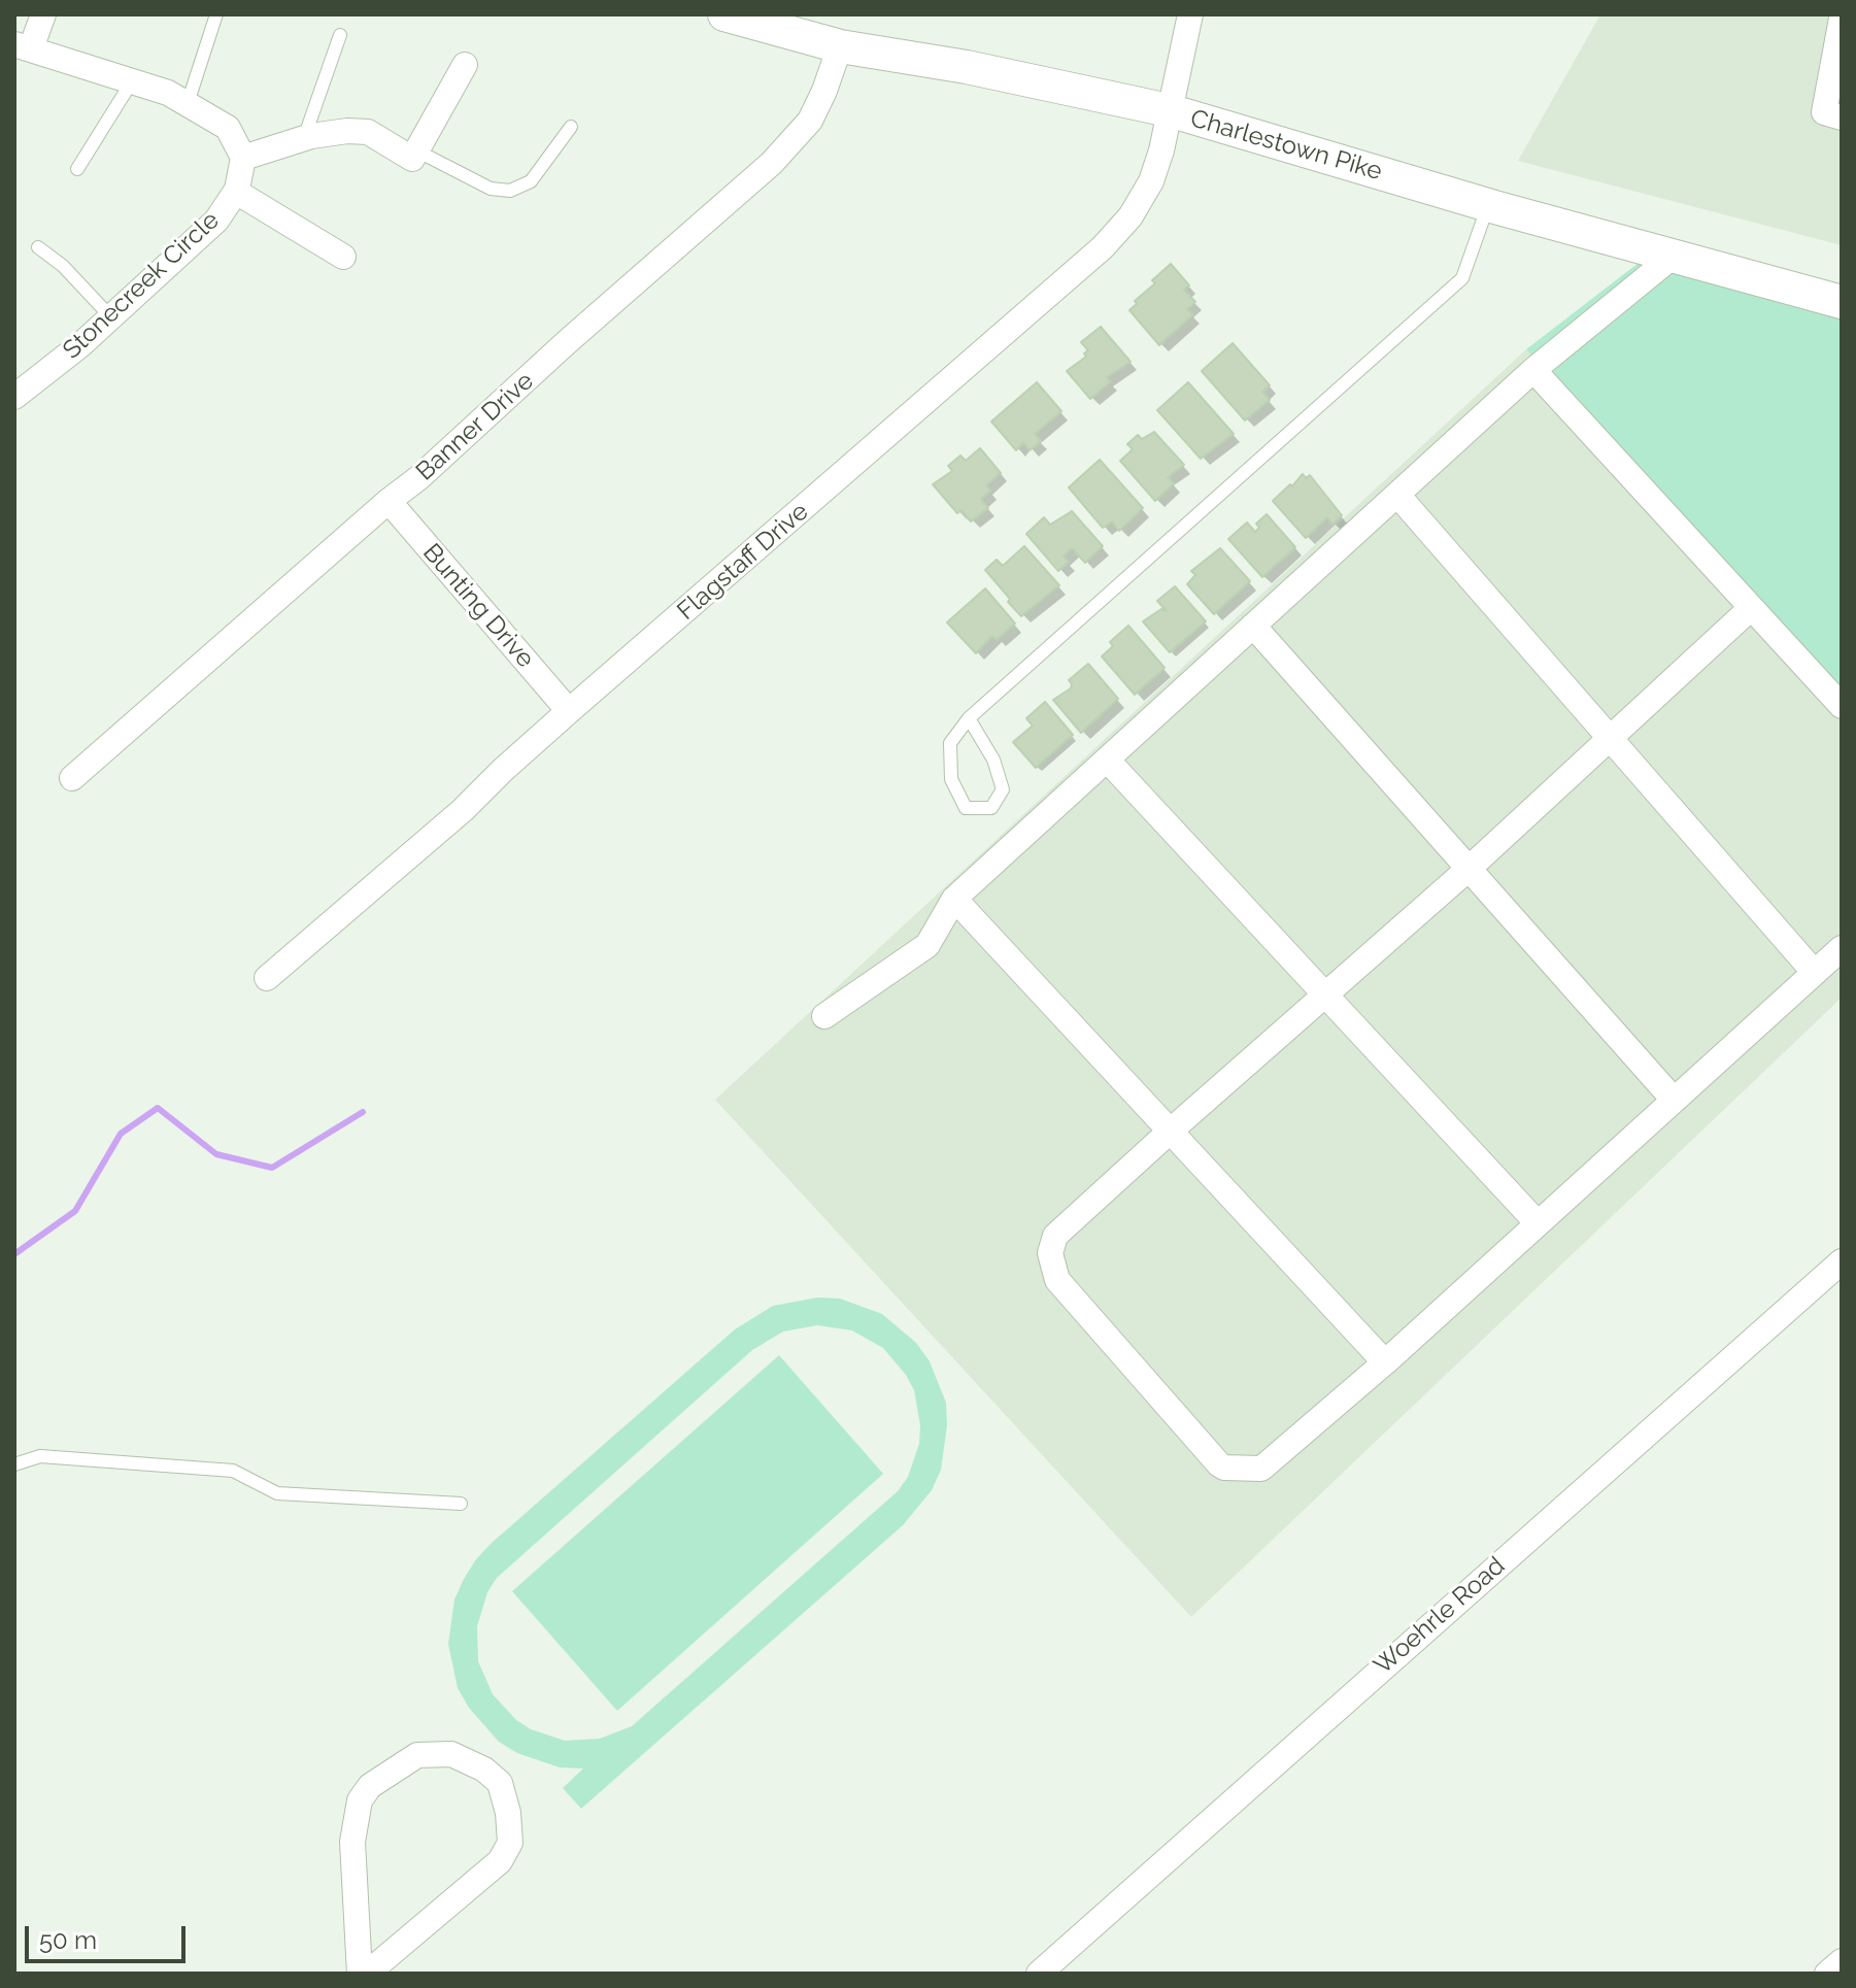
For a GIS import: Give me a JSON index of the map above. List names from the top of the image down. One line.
{"streets":{"street":["Charlestown Pike","Stonecreek Circle","Banner Drive","Flagstaff Drive","Bunting Drive","Woehrle Road"]},"crossings":[["Charlestown Pike","Banner Drive"],["Charlestown Pike","Flagstaff Drive"],["Banner Drive","Bunting Drive"],["Flagstaff Drive","Bunting Drive"]],"scale_bar":"50 m"}
